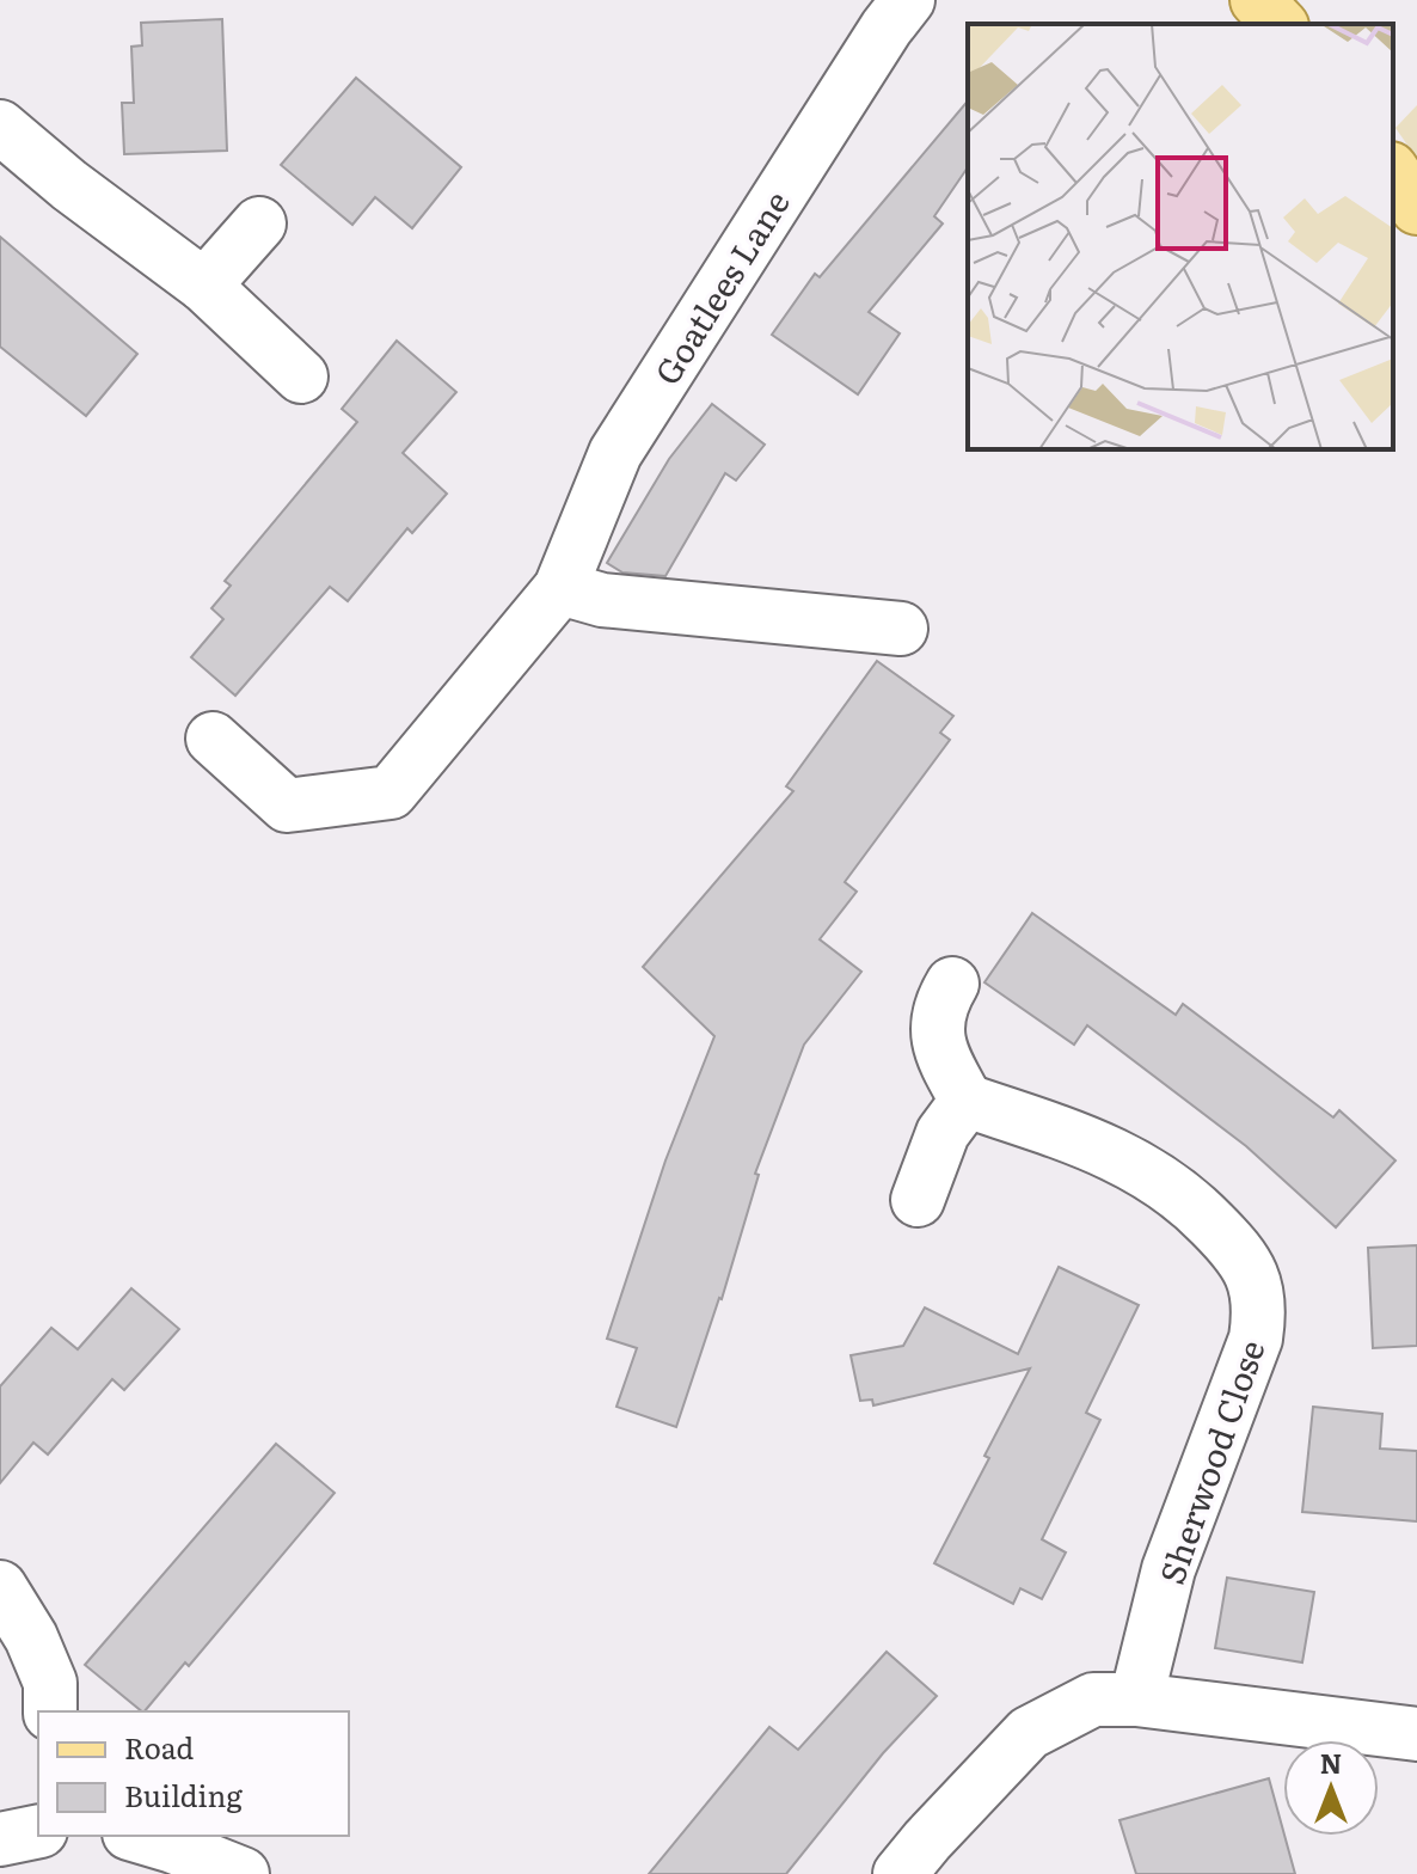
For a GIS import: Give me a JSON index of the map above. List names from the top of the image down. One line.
{"streets":{"street":["Goatlees Lane","Sherwood Close"]},"legend":["Road","Building"],"north":"top"}
